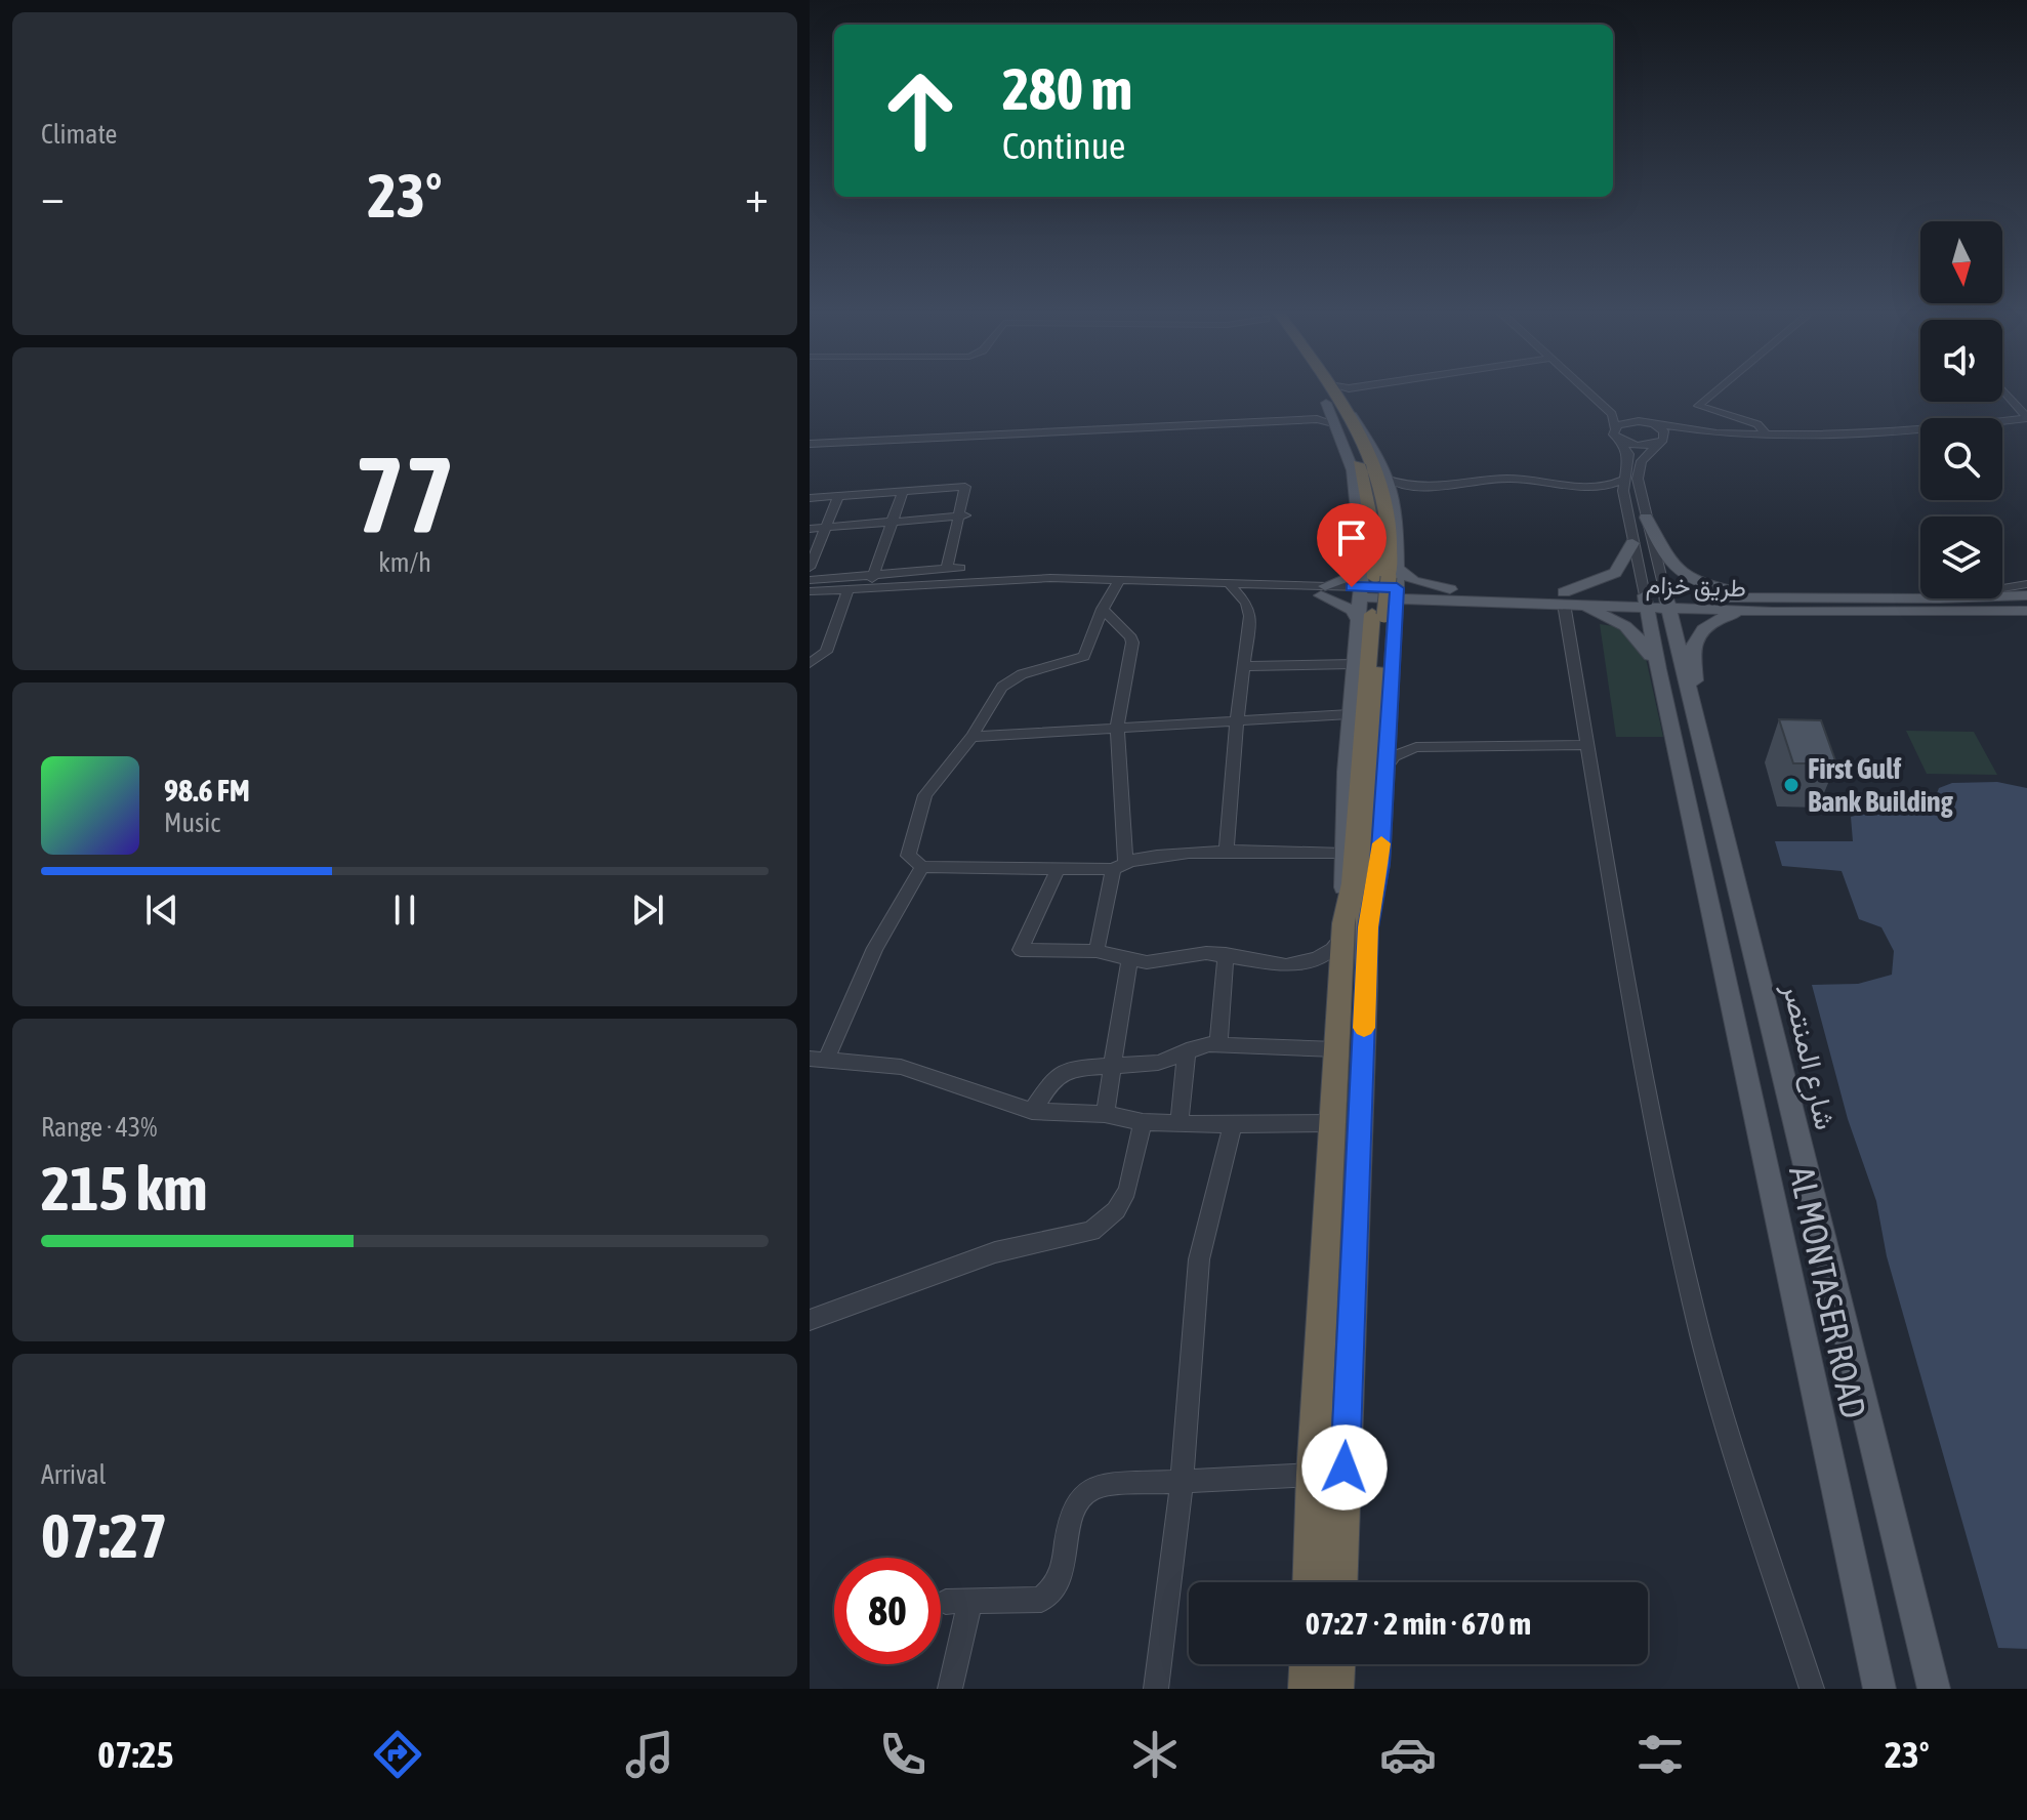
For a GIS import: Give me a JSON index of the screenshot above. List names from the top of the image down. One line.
{"streets":{"main road":["طريق خزام","شارع المنتصر","AL MONTASER ROAD"]},"crossings":[["طريق خزام","شارع المنتصر"]],"places":["First Gulf Bank Building"],"north":"bottom","page":{"tile":["Climate",["77","km/h"],["Range · 43%","215 km"],["Arrival","07:27"]],"turn":["280 m","Continue"],"heat":["−","23°","+"],"song":["98.6 FM","Music"],"limit":"80","trip":"07:27 · 2 min · 670 m","tabs":["07:25","23°"]}}
